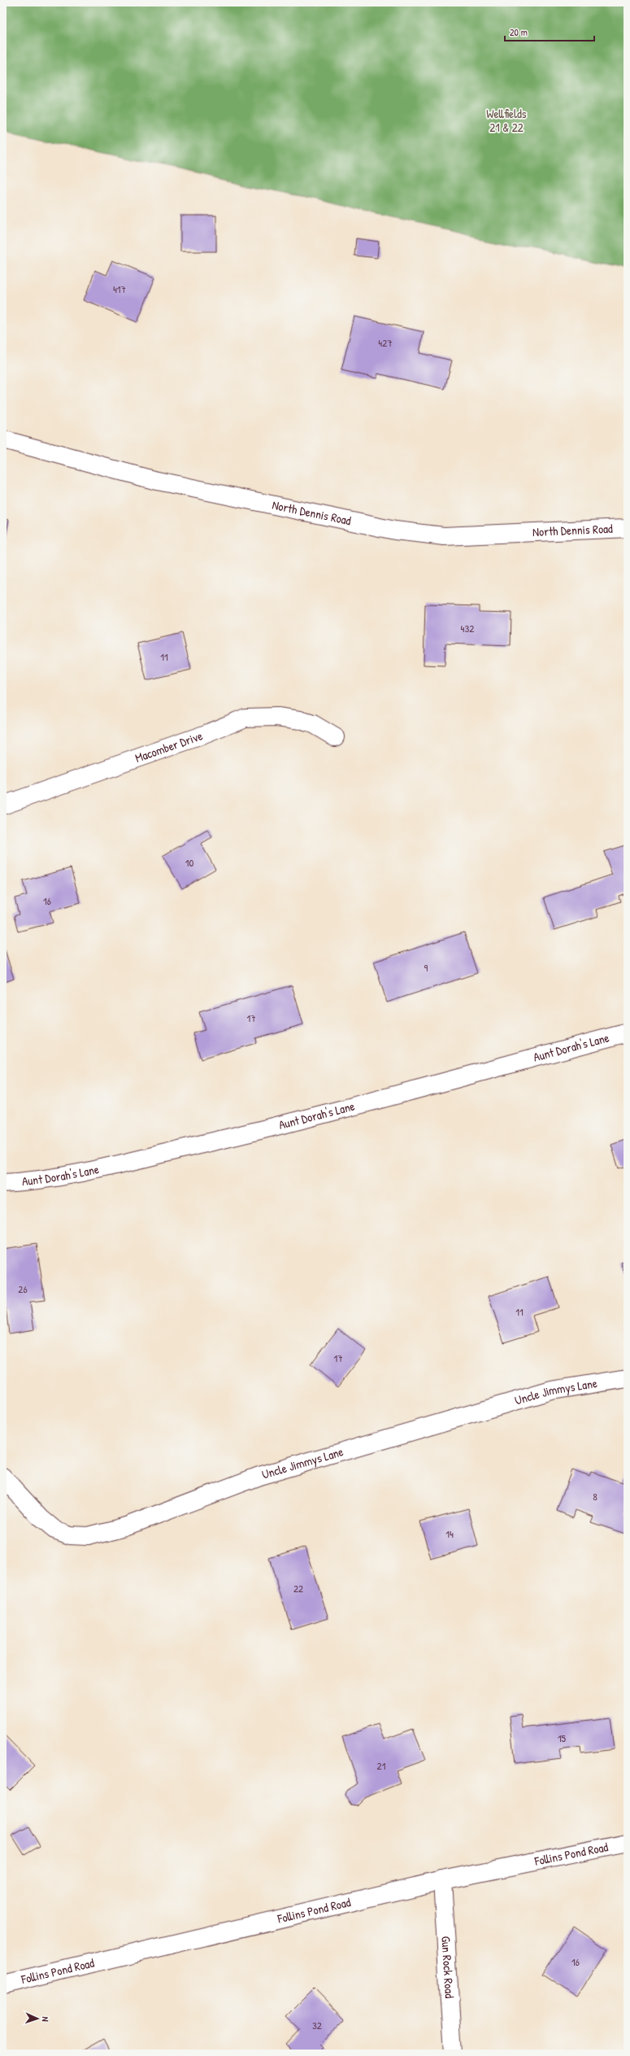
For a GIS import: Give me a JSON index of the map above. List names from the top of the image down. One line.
{"streets":{"street":["North Dennis Road","Macomber Drive","Aunt Dorah's Lane","Uncle Jimmys Lane","Follins Pond Road","Gun Rock Road"]},"crossings":[["Follins Pond Road","Gun Rock Road"]],"parks":["Wellfields 21 & 22"],"house_numbers":["417","427","432","11","10","16","9","17","26","11","17","8","14","22","15","21","16","32"],"scale_bar":"20 m","north":"right"}
